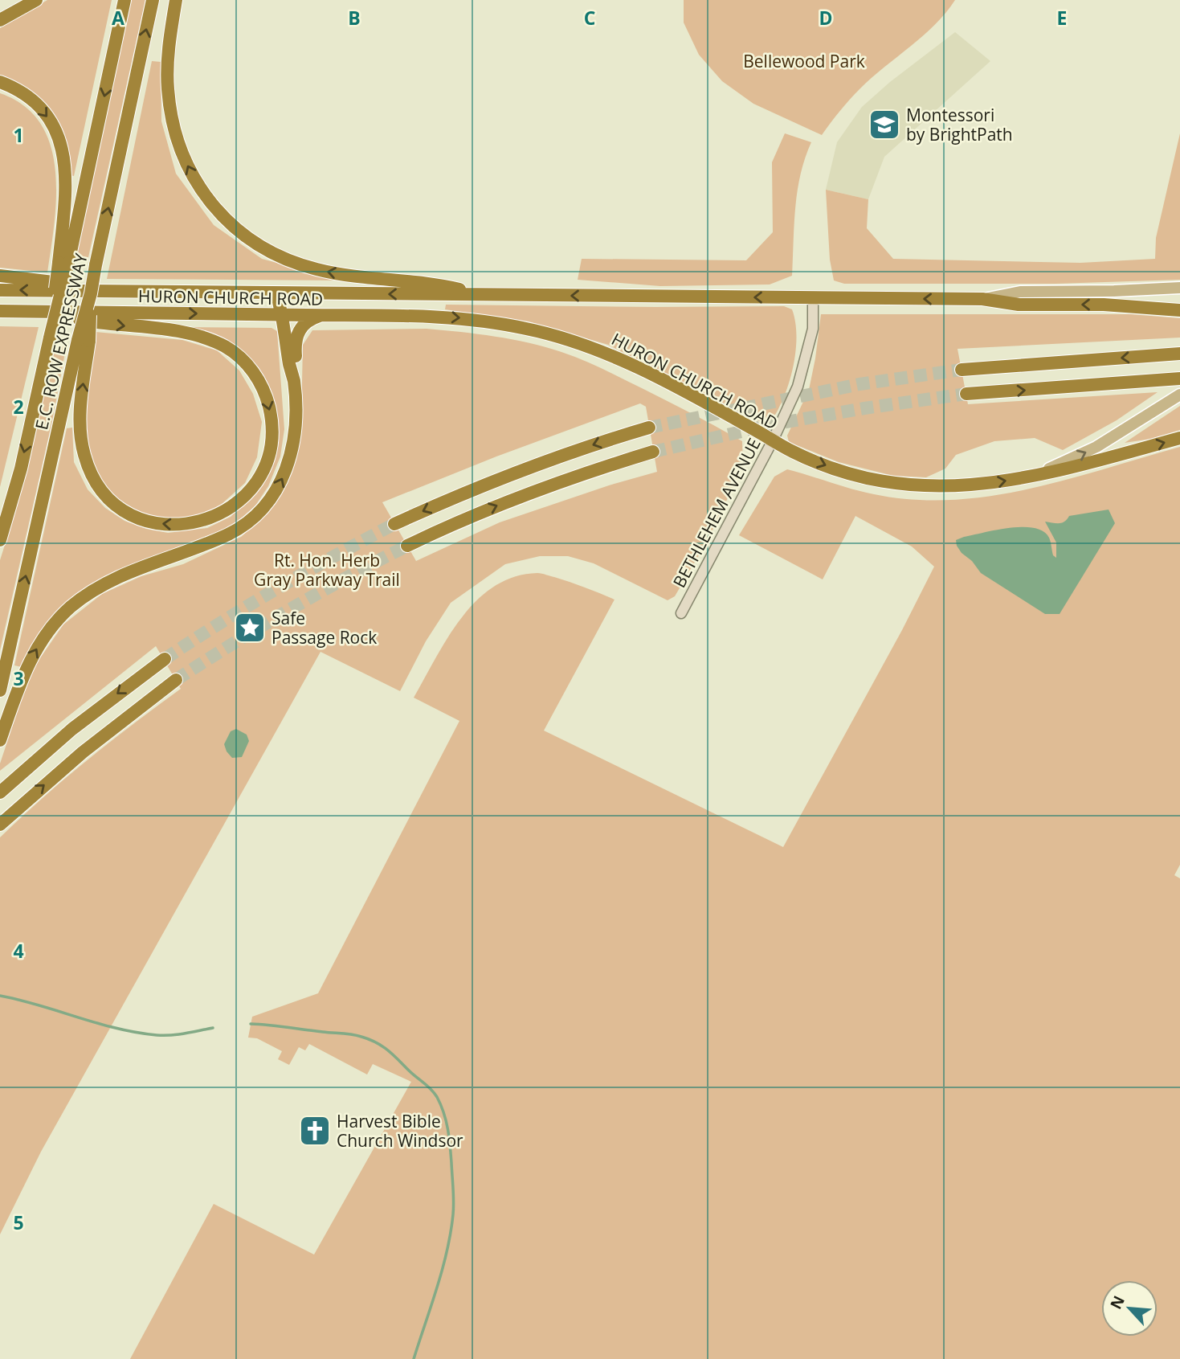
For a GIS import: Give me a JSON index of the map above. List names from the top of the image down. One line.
{"streets":{"highway":["HURON CHURCH ROAD","E.C. ROW EXPRESSWAY"],"street":["BETHLEHEM AVENUE"]},"crossings":[["HURON CHURCH ROAD","BETHLEHEM AVENUE"]],"parks":["Bellewood Park","Rt. Hon. Herb Gray Parkway Trail"],"places":{"school or university":["Montessori by BrightPath"],"place":["Safe Passage Rock"],"church":["Harvest Bible Church Windsor"]},"north":"top left","grid":{"columns":["A","B","C","D","E"],"rows":["1","2","3","4","5"]}}
